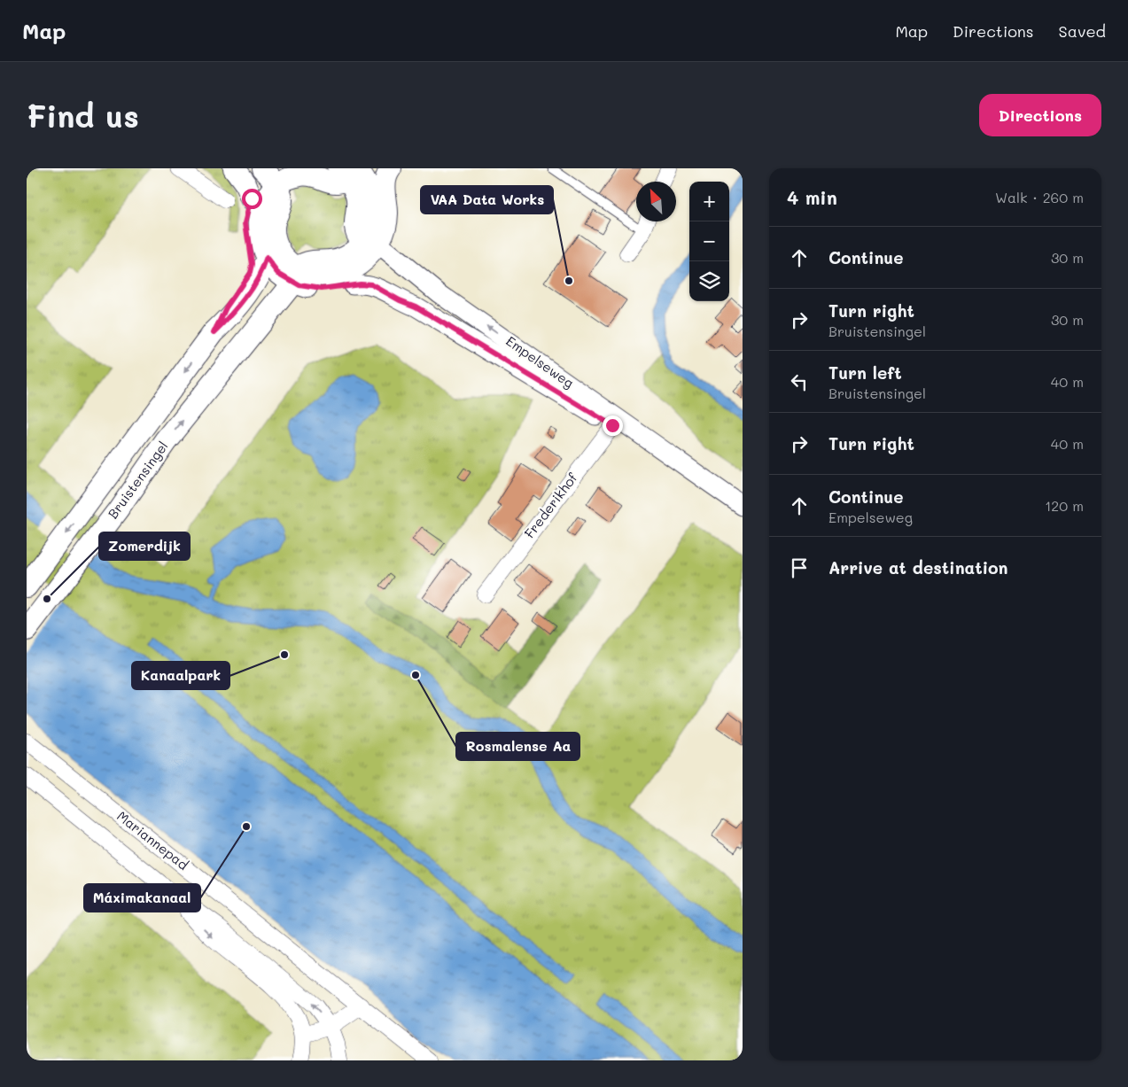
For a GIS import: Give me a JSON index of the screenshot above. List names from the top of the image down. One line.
{"streets":{"main road":["Bruistensingel"],"street":["Empelseweg","Frederikhof","Mariannepad"]},"crossings":[["Empelseweg","Frederikhof"]],"places":["VAA Data Works","Zomerdijk","Kanaalpark","Rosmalense Aa","Máximakanaal"],"north":"top left","page":{"header":"Map","nav":["Map","Directions","Saved"],"buttons":"Directions","title":"Find us","heading":["4 min","Walk · 260 m"],"map_buttons":["+","−"],"list":[["Continue","30 m"],["Turn right","Bruistensingel","30 m"],["Turn left","Bruistensingel","40 m"],["Turn right","40 m"],["Continue","Empelseweg","120 m"],"Arrive at destination"]}}
